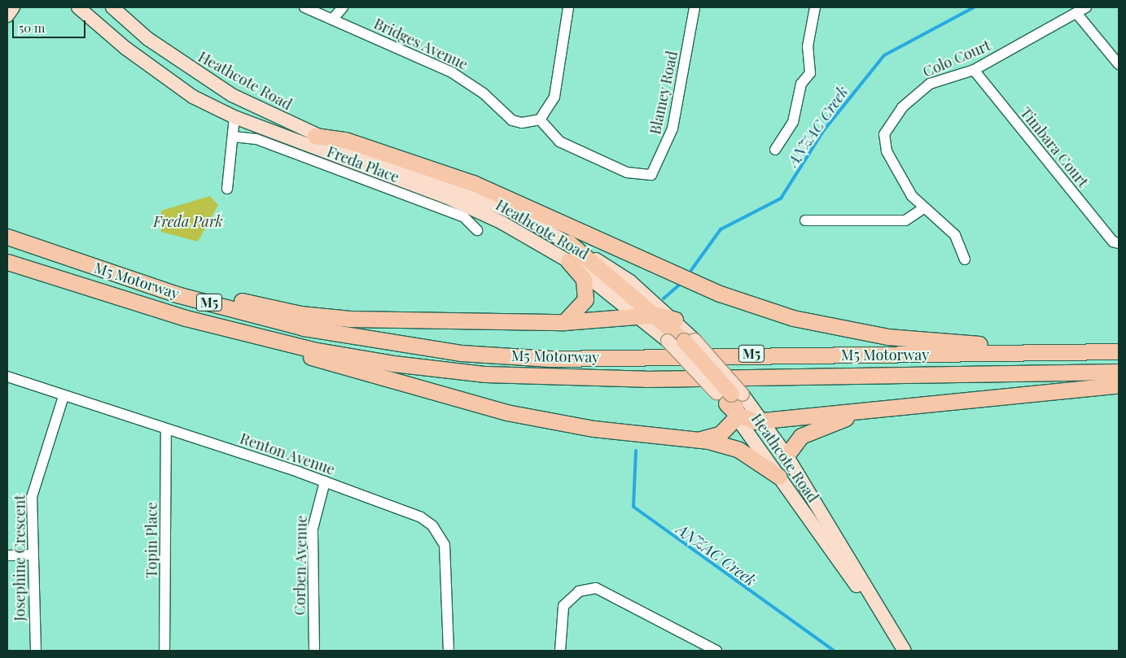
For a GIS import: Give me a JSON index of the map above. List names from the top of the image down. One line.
{"streets":{"highway":["M5 Motorway","M5"],"main road":["Heathcote Road"],"street":["Bridges Avenue","Colo Court","Blamey Road","Timbara Court","Freda Place","Renton Avenue","Topin Place","Josephine Crescent","Corben Avenue"]},"crossings":[["Bridges Avenue","Blamey Road"],["Colo Court","Timbara Court"],["Renton Avenue","Topin Place"],["Renton Avenue","Josephine Crescent"],["Renton Avenue","Corben Avenue"]],"water":["ANZAC Creek"],"parks":["Freda Park"],"scale_bar":"50 m"}
